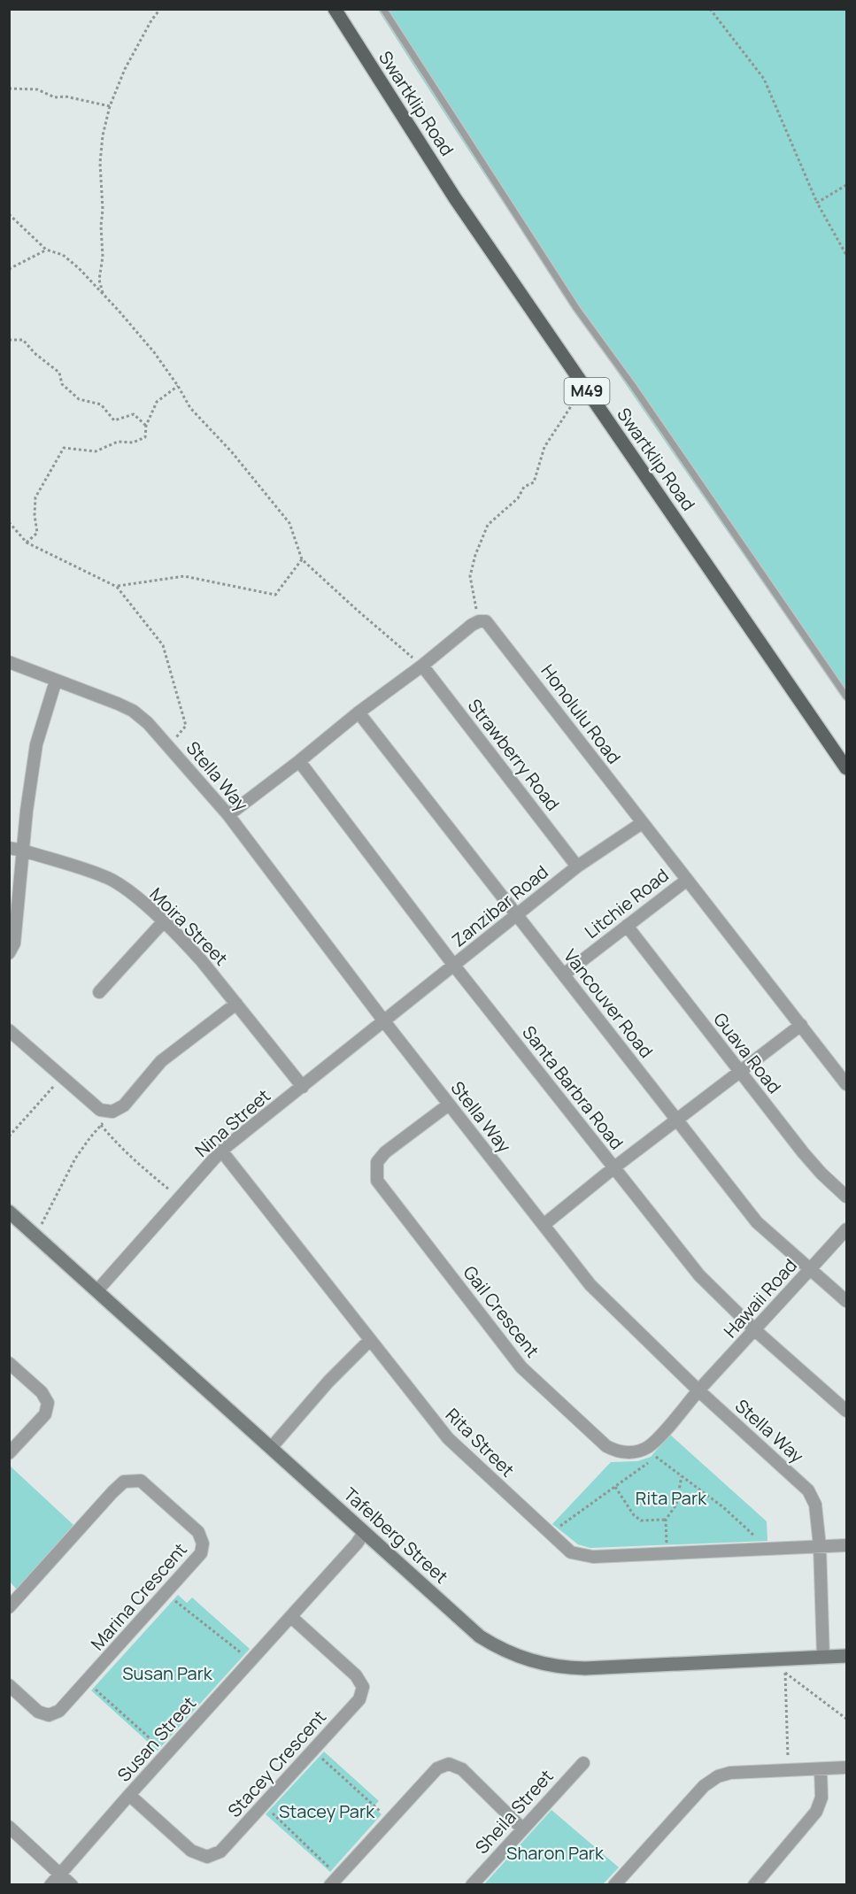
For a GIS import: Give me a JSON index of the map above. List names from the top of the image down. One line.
{"streets":{"main road":["Swartklip Road","M49"],"street":["Honolulu Road","Strawberry Road","Stella Way","Litchie Road","Zanzibar Road","Moira Street","Vancouver Road","Guava Road","Santa Barbra Road","Nina Street","Hawaii Road","Gail Crescent","Rita Street","Tafelberg Street","Marina Crescent","Susan Street","Stacey Crescent","Sheila Street"]},"crossings":[["Honolulu Road","Litchie Road"],["Honolulu Road","Zanzibar Road"],["Strawberry Road","Zanzibar Road"],["Stella Way","Zanzibar Road"],["Stella Way","Nina Street"],["Stella Way","Hawaii Road"],["Stella Way","Gail Crescent"],["Stella Way","Rita Street"],["Stella Way","Tafelberg Street"],["Litchie Road","Vancouver Road"],["Litchie Road","Guava Road"],["Zanzibar Road","Vancouver Road"],["Zanzibar Road","Santa Barbra Road"],["Zanzibar Road","Nina Street"],["Moira Street","Nina Street"],["Vancouver Road","Hawaii Road"],["Santa Barbra Road","Hawaii Road"],["Nina Street","Rita Street"],["Nina Street","Tafelberg Street"],["Hawaii Road","Gail Crescent"],["Tafelberg Street","Susan Street"],["Susan Street","Stacey Crescent"]],"parks":["Rita Park","Susan Park","Stacey Park","Sharon Park"]}
